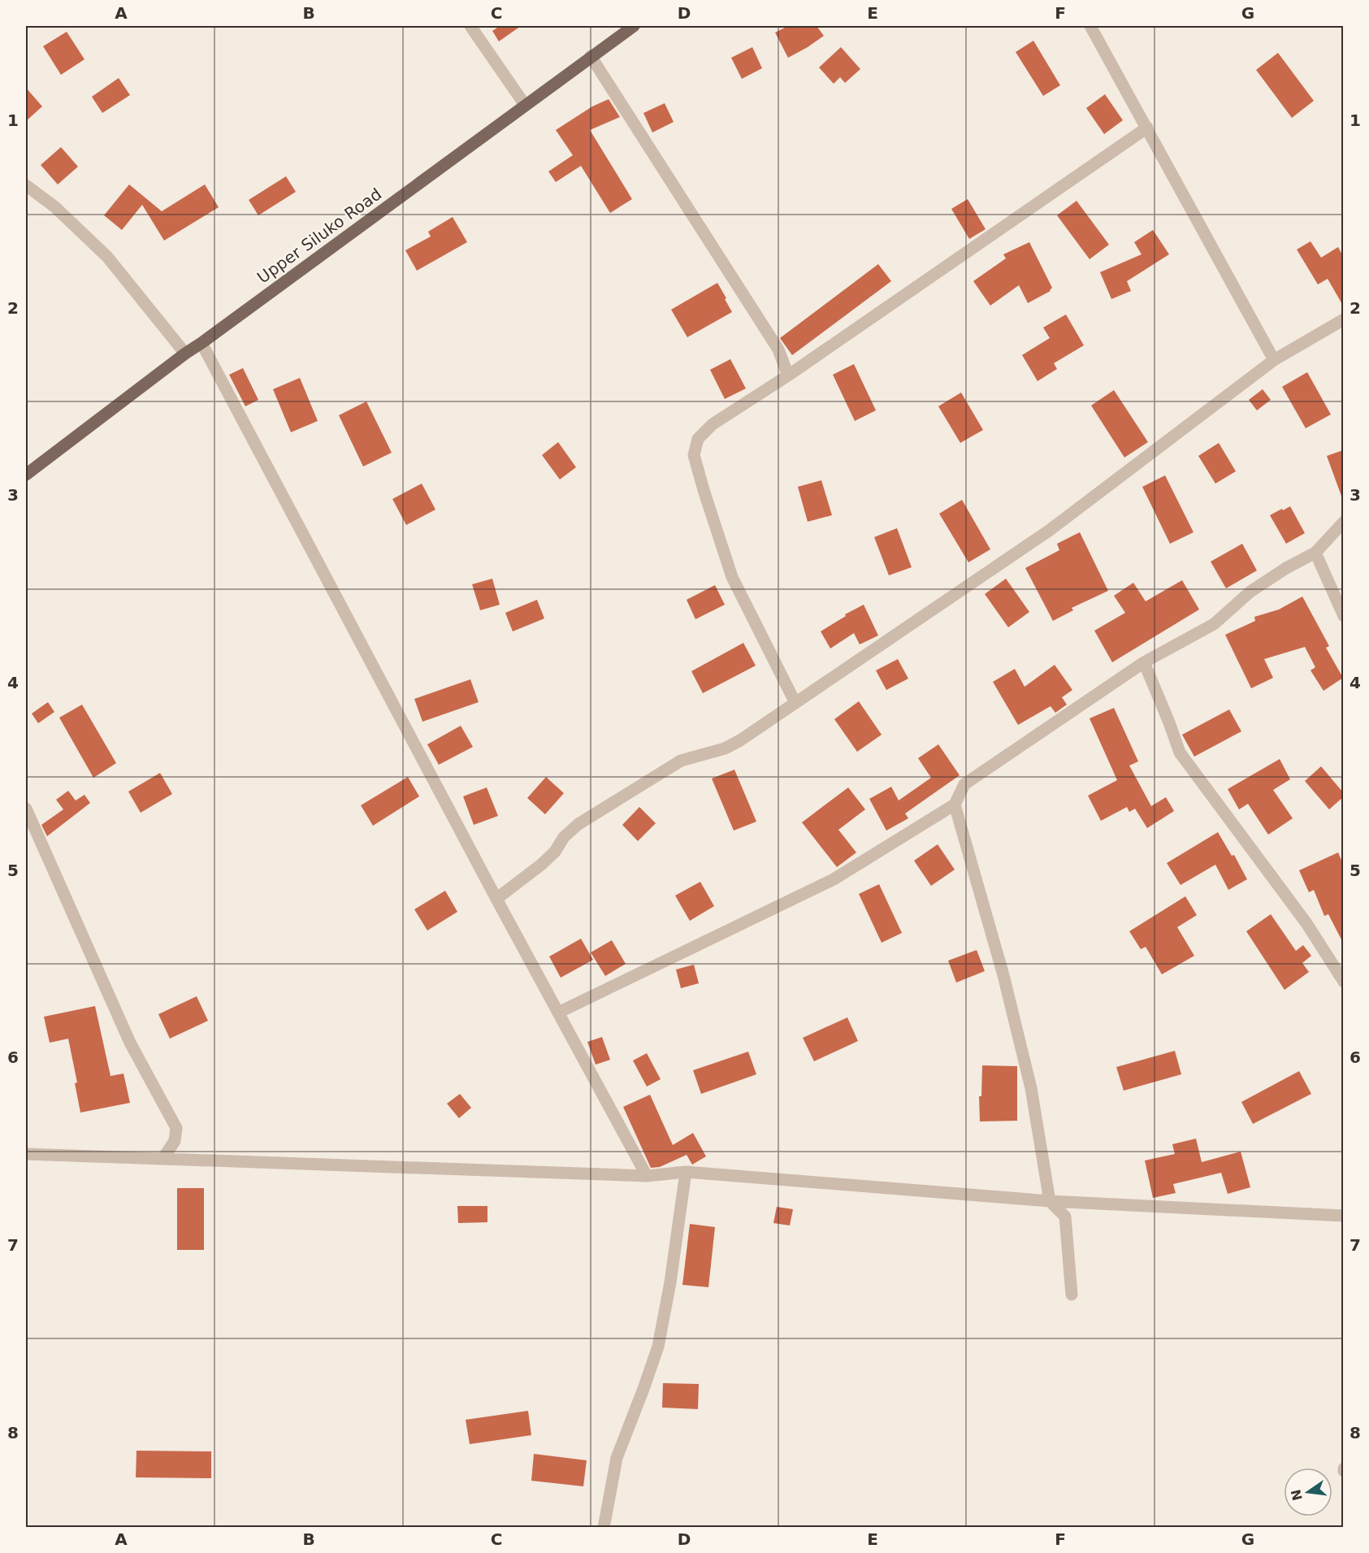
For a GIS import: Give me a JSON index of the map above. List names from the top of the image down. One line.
{"streets":{"main road":["Upper Siluko Road"]},"north":"left","grid":{"columns":["A","B","C","D","E","F","G"],"rows":["1","2","3","4","5","6","7","8"]}}
